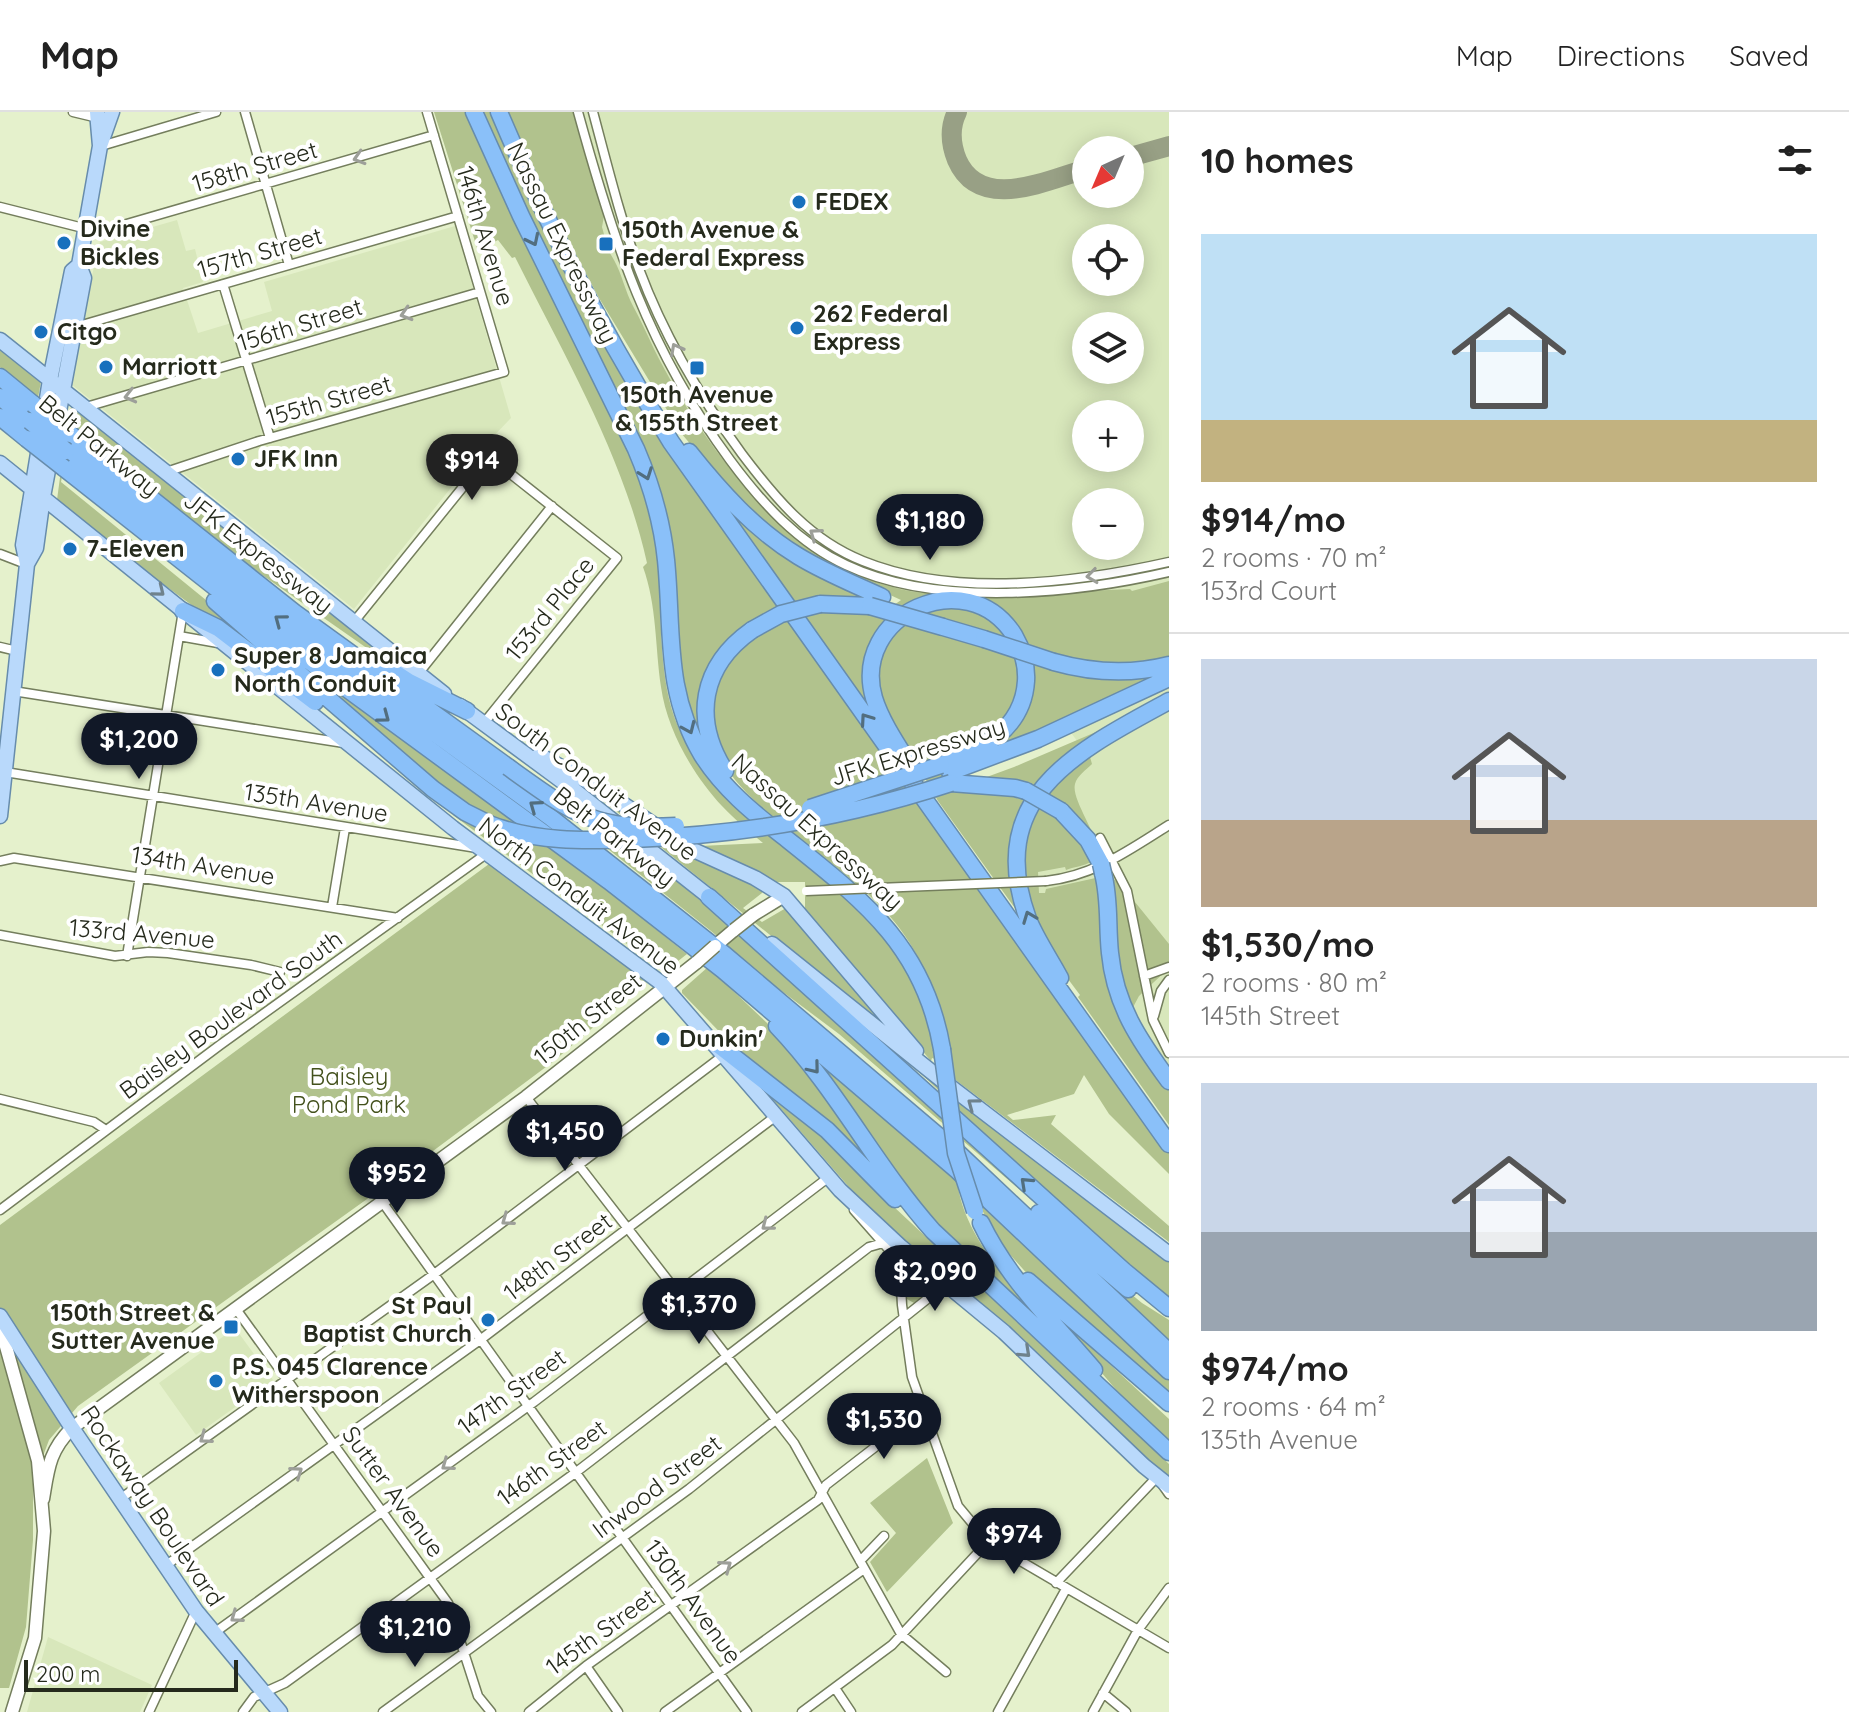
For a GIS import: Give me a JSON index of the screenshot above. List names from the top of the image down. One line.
{"streets":{"highway":["Nassau Expressway","Belt Parkway","JFK Expressway"],"main road":["South Conduit Avenue","North Conduit Avenue","150th Street","Rockaway Boulevard"],"street":["158th Street","146th Avenue","157th Street","156th Street","155th Street","153rd Place","135th Avenue","134th Avenue","133rd Avenue","Baisley Boulevard South","148th Street","147th Street","146th Street","Inwood Street","Sutter Avenue","130th Avenue","145th Street"]},"crossings":[["158th Street","146th Avenue"],["146th Avenue","157th Street"],["146th Avenue","156th Street"],["146th Avenue","155th Street"],["156th Street","South Conduit Avenue"],["155th Street","South Conduit Avenue"],["Belt Parkway","JFK Expressway"],["JFK Expressway","North Conduit Avenue"],["153rd Place","South Conduit Avenue"],["South Conduit Avenue","150th Street"],["135th Avenue","North Conduit Avenue"],["135th Avenue","Baisley Boulevard South"],["134th Avenue","Baisley Boulevard South"],["North Conduit Avenue","Baisley Boulevard South"],["North Conduit Avenue","150th Street"],["North Conduit Avenue","148th Street"],["North Conduit Avenue","147th Street"],["North Conduit Avenue","Inwood Street"],["150th Street","Sutter Avenue"],["150th Street","Rockaway Boulevard"],["150th Street","130th Avenue"],["148th Street","Sutter Avenue"],["148th Street","Rockaway Boulevard"],["148th Street","130th Avenue"],["147th Street","Sutter Avenue"],["147th Street","Rockaway Boulevard"],["147th Street","130th Avenue"],["146th Street","Sutter Avenue"],["146th Street","Rockaway Boulevard"],["146th Street","130th Avenue"],["Inwood Street","Sutter Avenue"],["Inwood Street","130th Avenue"],["130th Avenue","145th Street"]],"one_way":["158th Street","156th Street","147th Street","145th Street"],"parks":["Baisley Pond Park"],"places":{"other":["FEDEX","Divine Bickles","262 Federal Express","Citgo","Marriott","JFK Inn","7-Eleven","Super 8 Jamaica North Conduit","Dunkin'","St Paul Baptist Church","P.S. 045 Clarence Witherspoon"],"transit":["150th Avenue & Federal Express","150th Avenue & 155th Street","150th Street & Sutter Avenue"]},"scale_bar":"200 m","north":"bottom left","page":{"header":"Map","nav":["Map","Directions","Saved"],"heading":"10 homes","map_buttons":["+","−"],"list":[{"name":"$914/mo","note":"2 rooms · 70 m² · 153rd Court"},{"name":"$1,530/mo","note":"2 rooms · 80 m² · 145th Street"},{"name":"$974/mo","note":"2 rooms · 64 m² · 135th Avenue"}],"price":["$914","$1,180","$1,200","$1,450","$952","$2,090","$1,370","$1,530","$974","$1,210"],"scale":"200 m"}}
